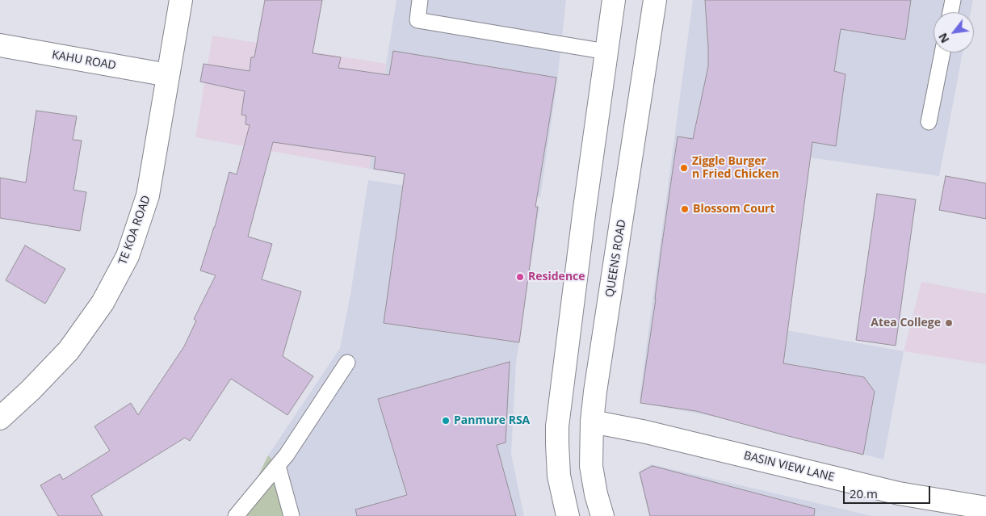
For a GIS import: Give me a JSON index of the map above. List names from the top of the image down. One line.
{"streets":{"street":["KAHU ROAD","TE KOA ROAD","QUEENS ROAD","BASIN VIEW LANE"]},"crossings":[["KAHU ROAD","TE KOA ROAD"],["QUEENS ROAD","BASIN VIEW LANE"]],"places":["Ziggle Burger n Fried Chicken","Blossom Court","Residence","Atea College","Panmure RSA"],"scale_bar":"20 m","north":"bottom left"}
